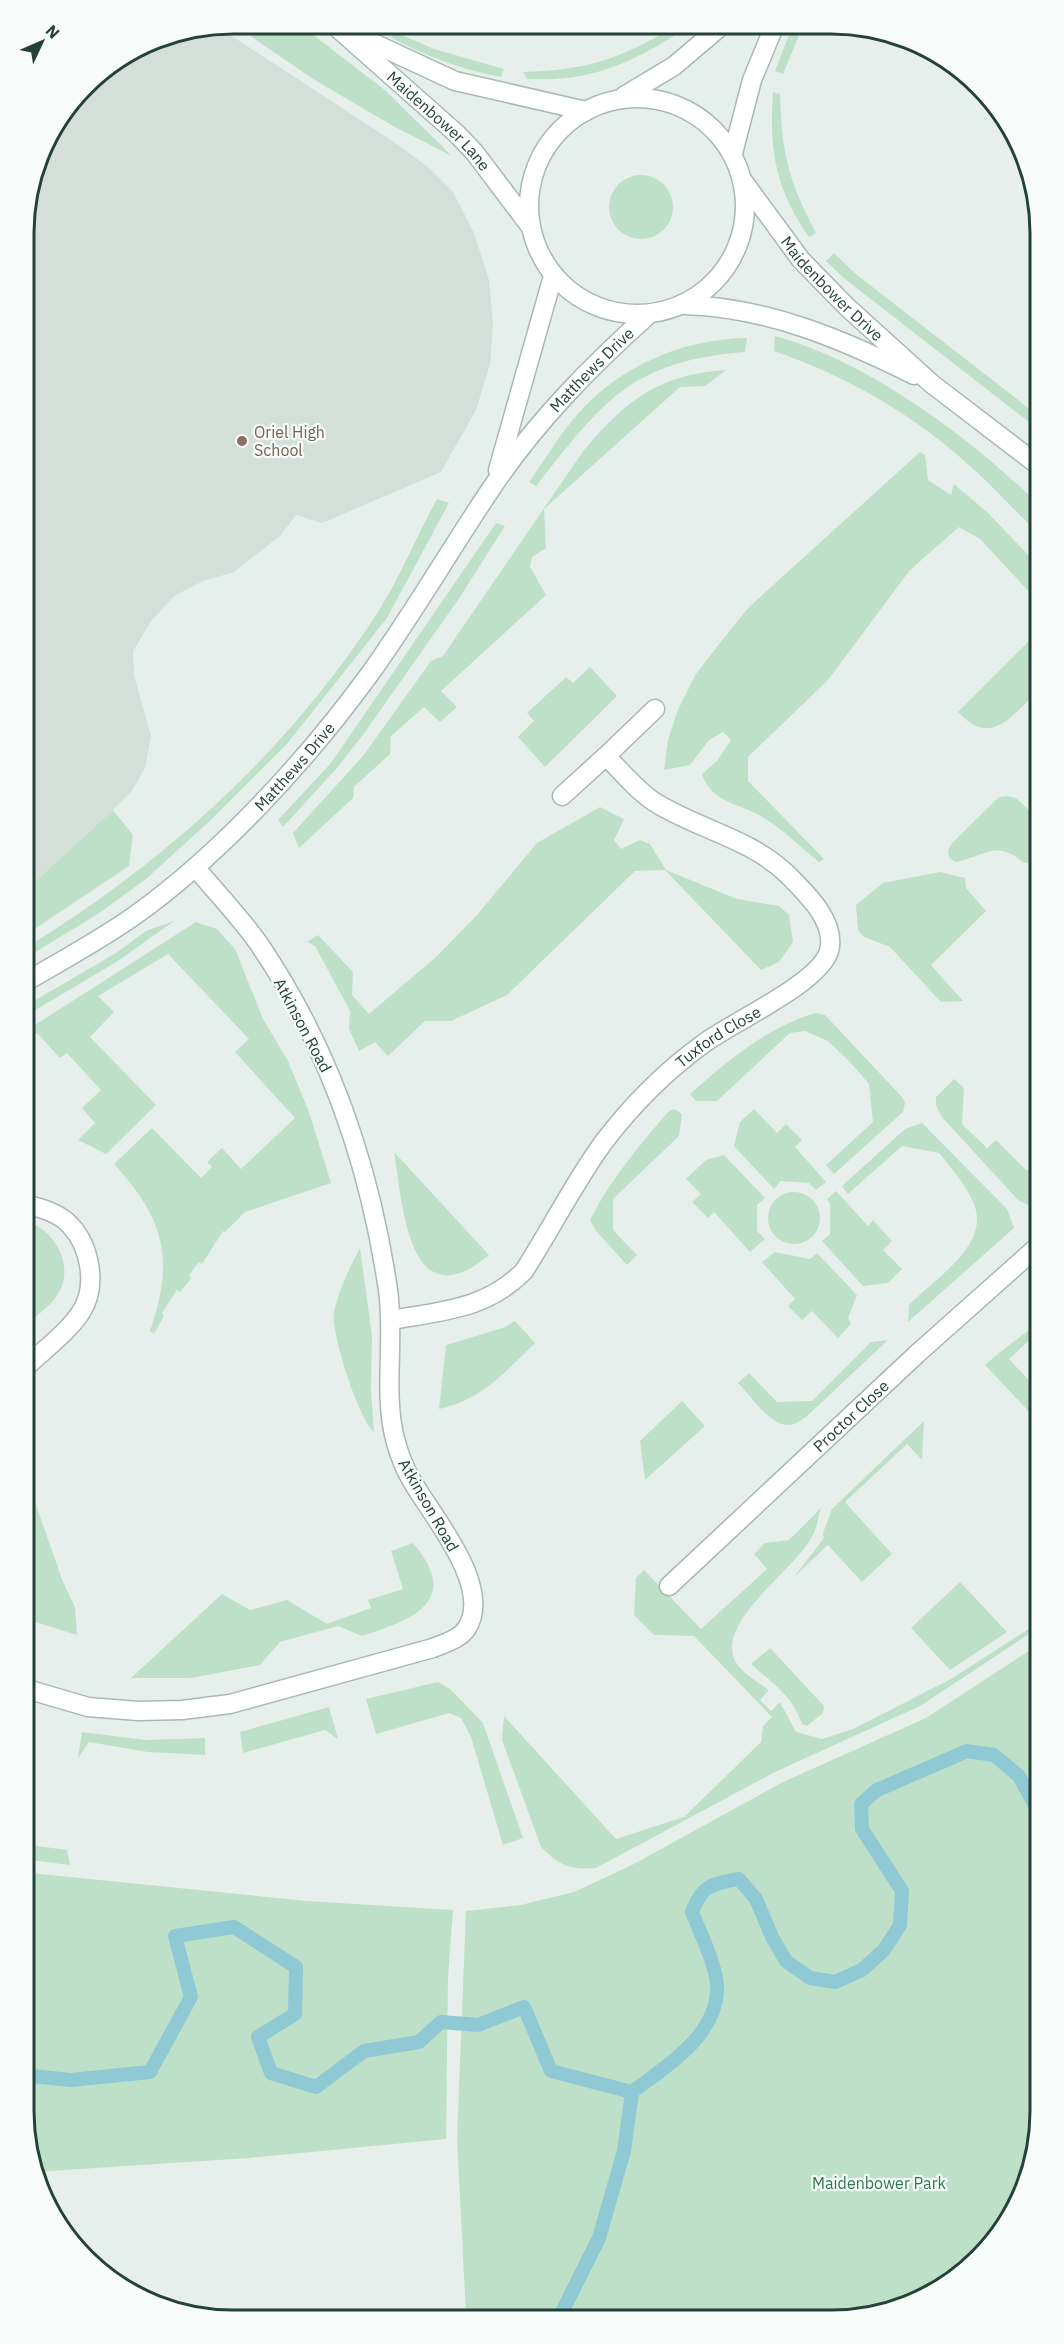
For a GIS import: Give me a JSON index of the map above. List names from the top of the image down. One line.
{"streets":{"street":["Maidenbower Lane","Maidenbower Drive","Matthews Drive","Atkinson Road","Tuxford Close","Proctor Close"]},"crossings":[["Matthews Drive","Atkinson Road"],["Atkinson Road","Tuxford Close"]],"parks":["Maidenbower Park"],"places":["Oriel High School"],"north":"top right"}
